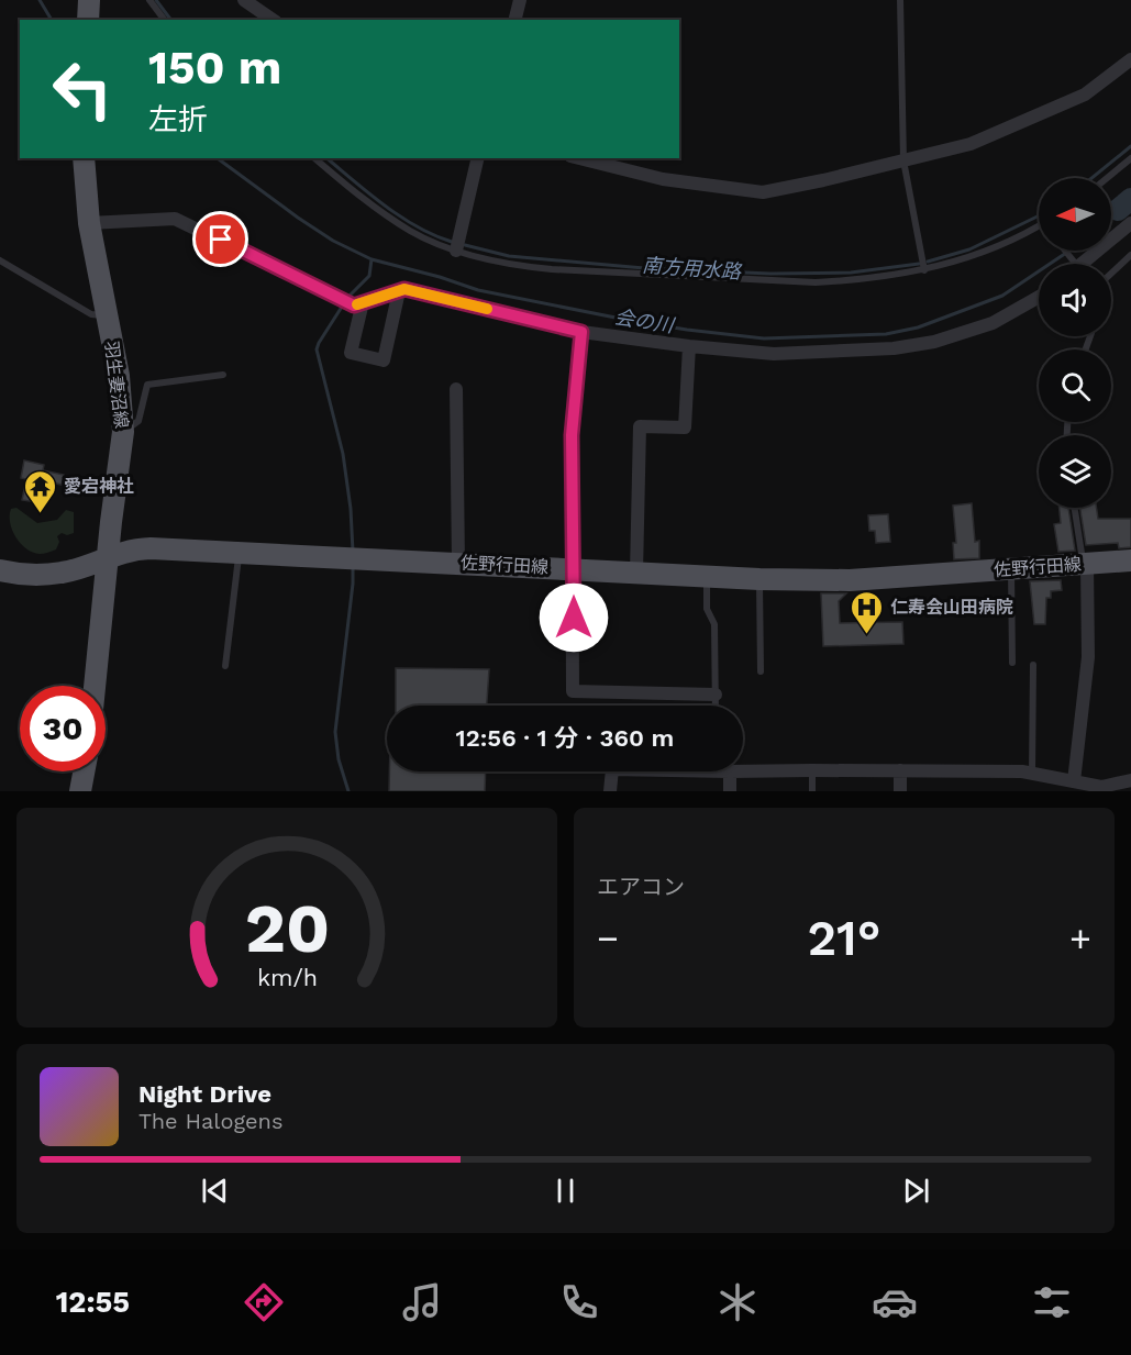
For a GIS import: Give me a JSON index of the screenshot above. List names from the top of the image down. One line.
{"streets":{"main road":["羽生妻沼線","佐野行田線"]},"crossings":[["羽生妻沼線","佐野行田線"]],"water":["南方用水路","会の川"],"places":{"temple":["愛宕神社"],"hospital":["仁寿会山田病院"]},"north":"left","page":{"turn":["150 m","左折"],"limit":"30","trip":"12:56 · 1 分 · 360 m","tile":"エアコン","heat":["−","21°","+"],"song":["Night Drive","The Halogens"],"tabs":"12:55","gauge":["20","km/h"]}}
